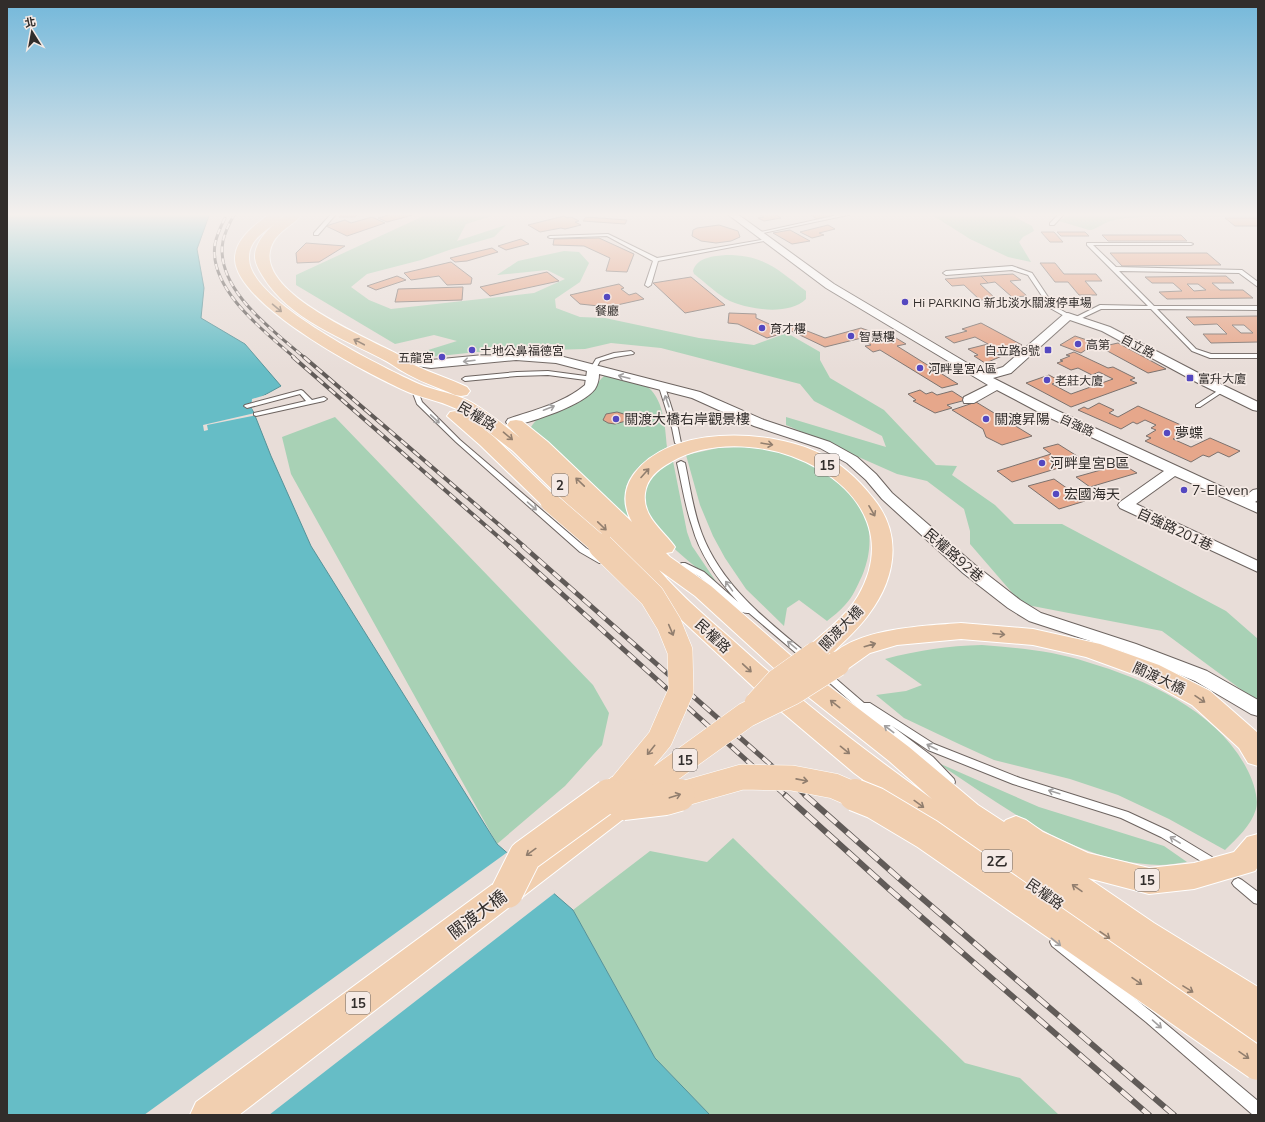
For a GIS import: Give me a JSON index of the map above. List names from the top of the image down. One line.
{"streets":{"main road":["民權路","15","2","關渡大橋","2乙"],"street":["自立路","自強路","自強路201巷","民權路92巷"]},"crossings":[["民權路","15"],["民權路","民權路92巷"],["民權路","關渡大橋"],["民權路","2乙"],["自強路","自強路201巷"]],"places":{"other":["餐廳","Hi PARKING 新北淡水關渡停車場","育才樓","智慧樓","高第","土地公鼻福德宮","五龍宮","河畔皇宮A區","老莊大廈","關渡大橋右岸觀景樓","關渡昇陽","夢蝶","河畔皇宮B區","7-Eleven","宏國海天"],"transit":["自立路8號","富升大廈"]},"north":"top"}
